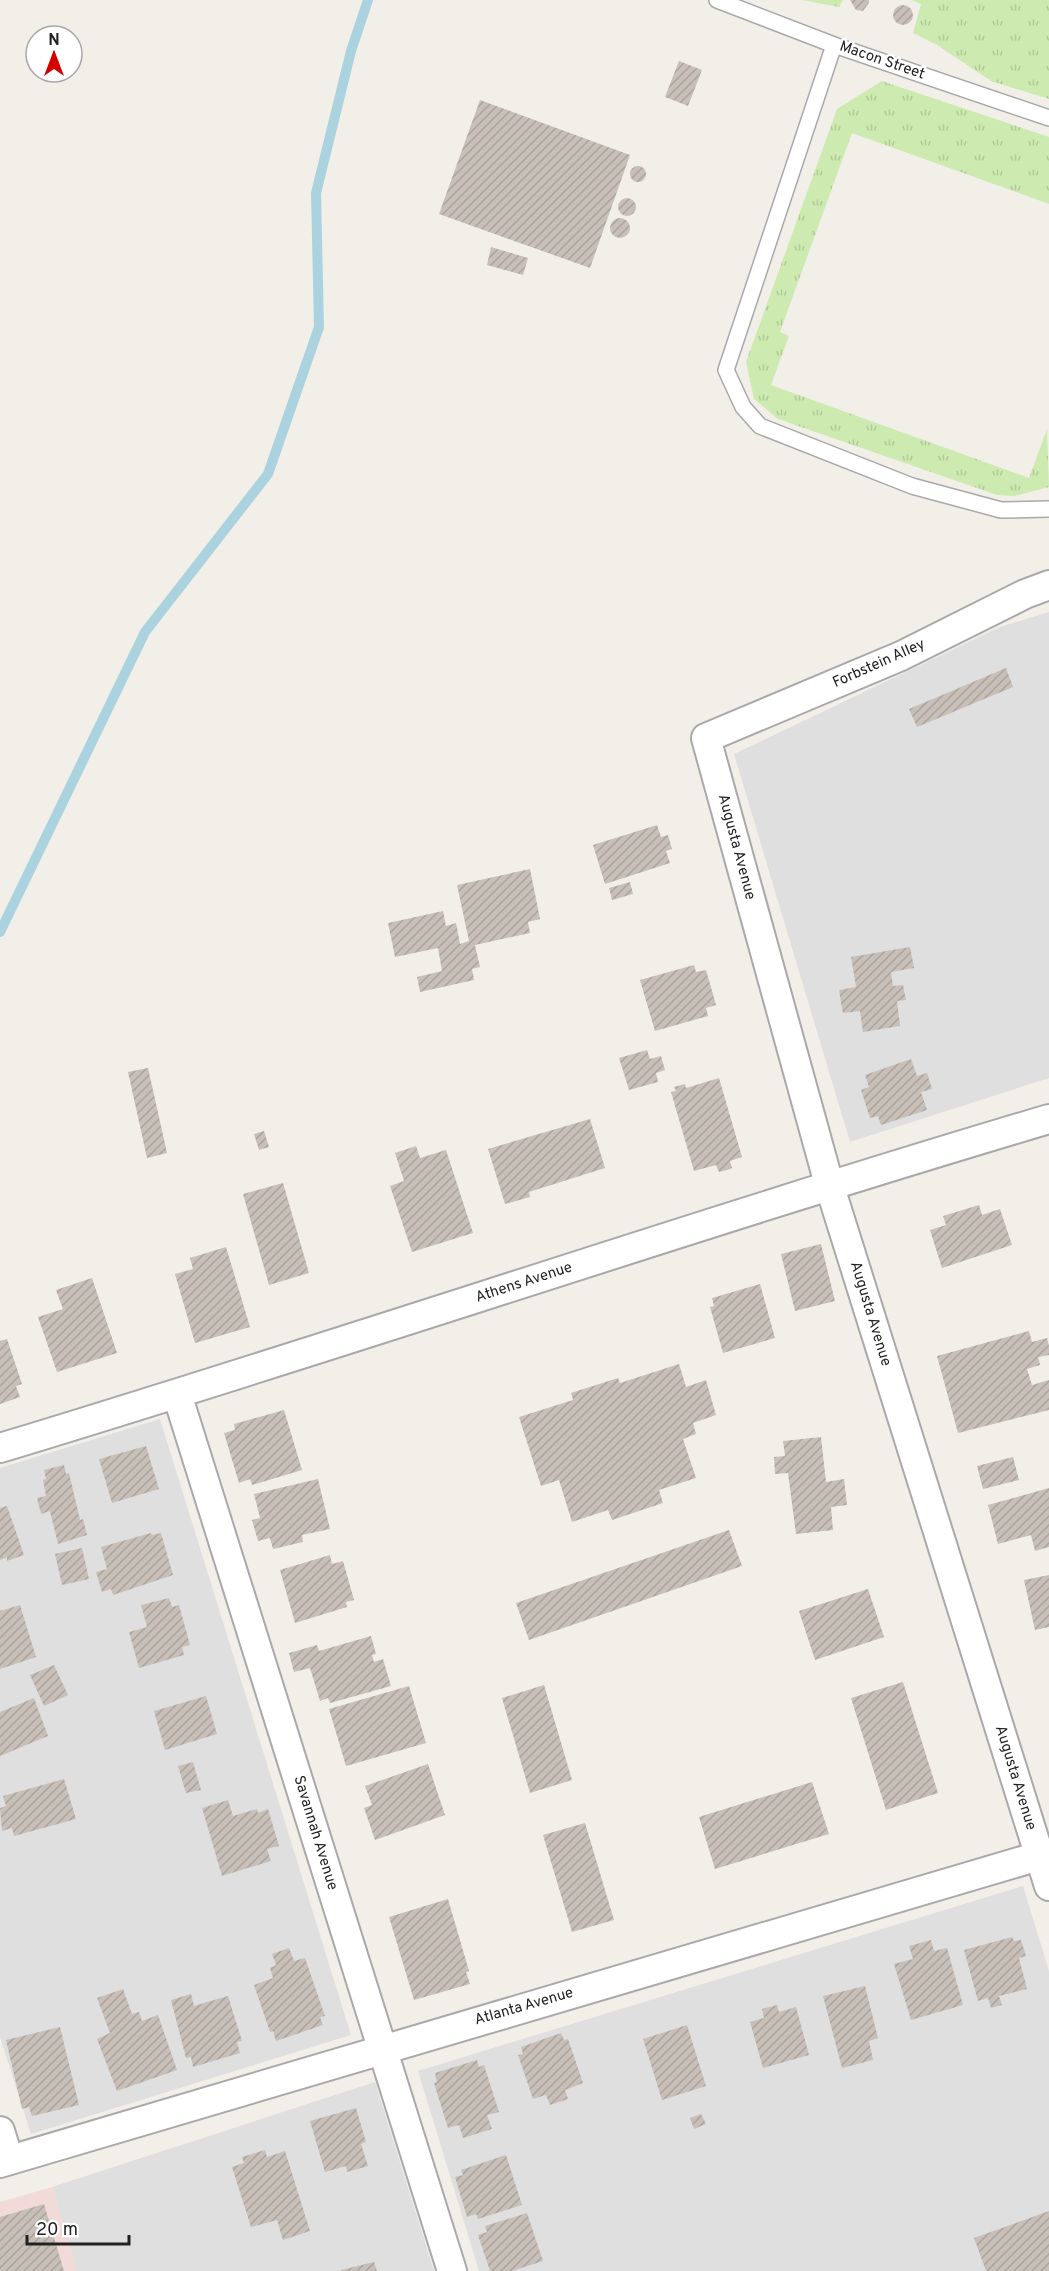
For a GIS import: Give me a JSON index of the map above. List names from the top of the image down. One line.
{"streets":{"street":["Forbstein Alley","Augusta Avenue","Athens Avenue","Savannah Avenue","Atlanta Avenue"],"lane":["Macon Street"]},"crossings":[["Forbstein Alley","Augusta Avenue"],["Augusta Avenue","Athens Avenue"],["Augusta Avenue","Atlanta Avenue"],["Athens Avenue","Savannah Avenue"],["Savannah Avenue","Atlanta Avenue"]],"scale_bar":"20 m","north":"top"}
